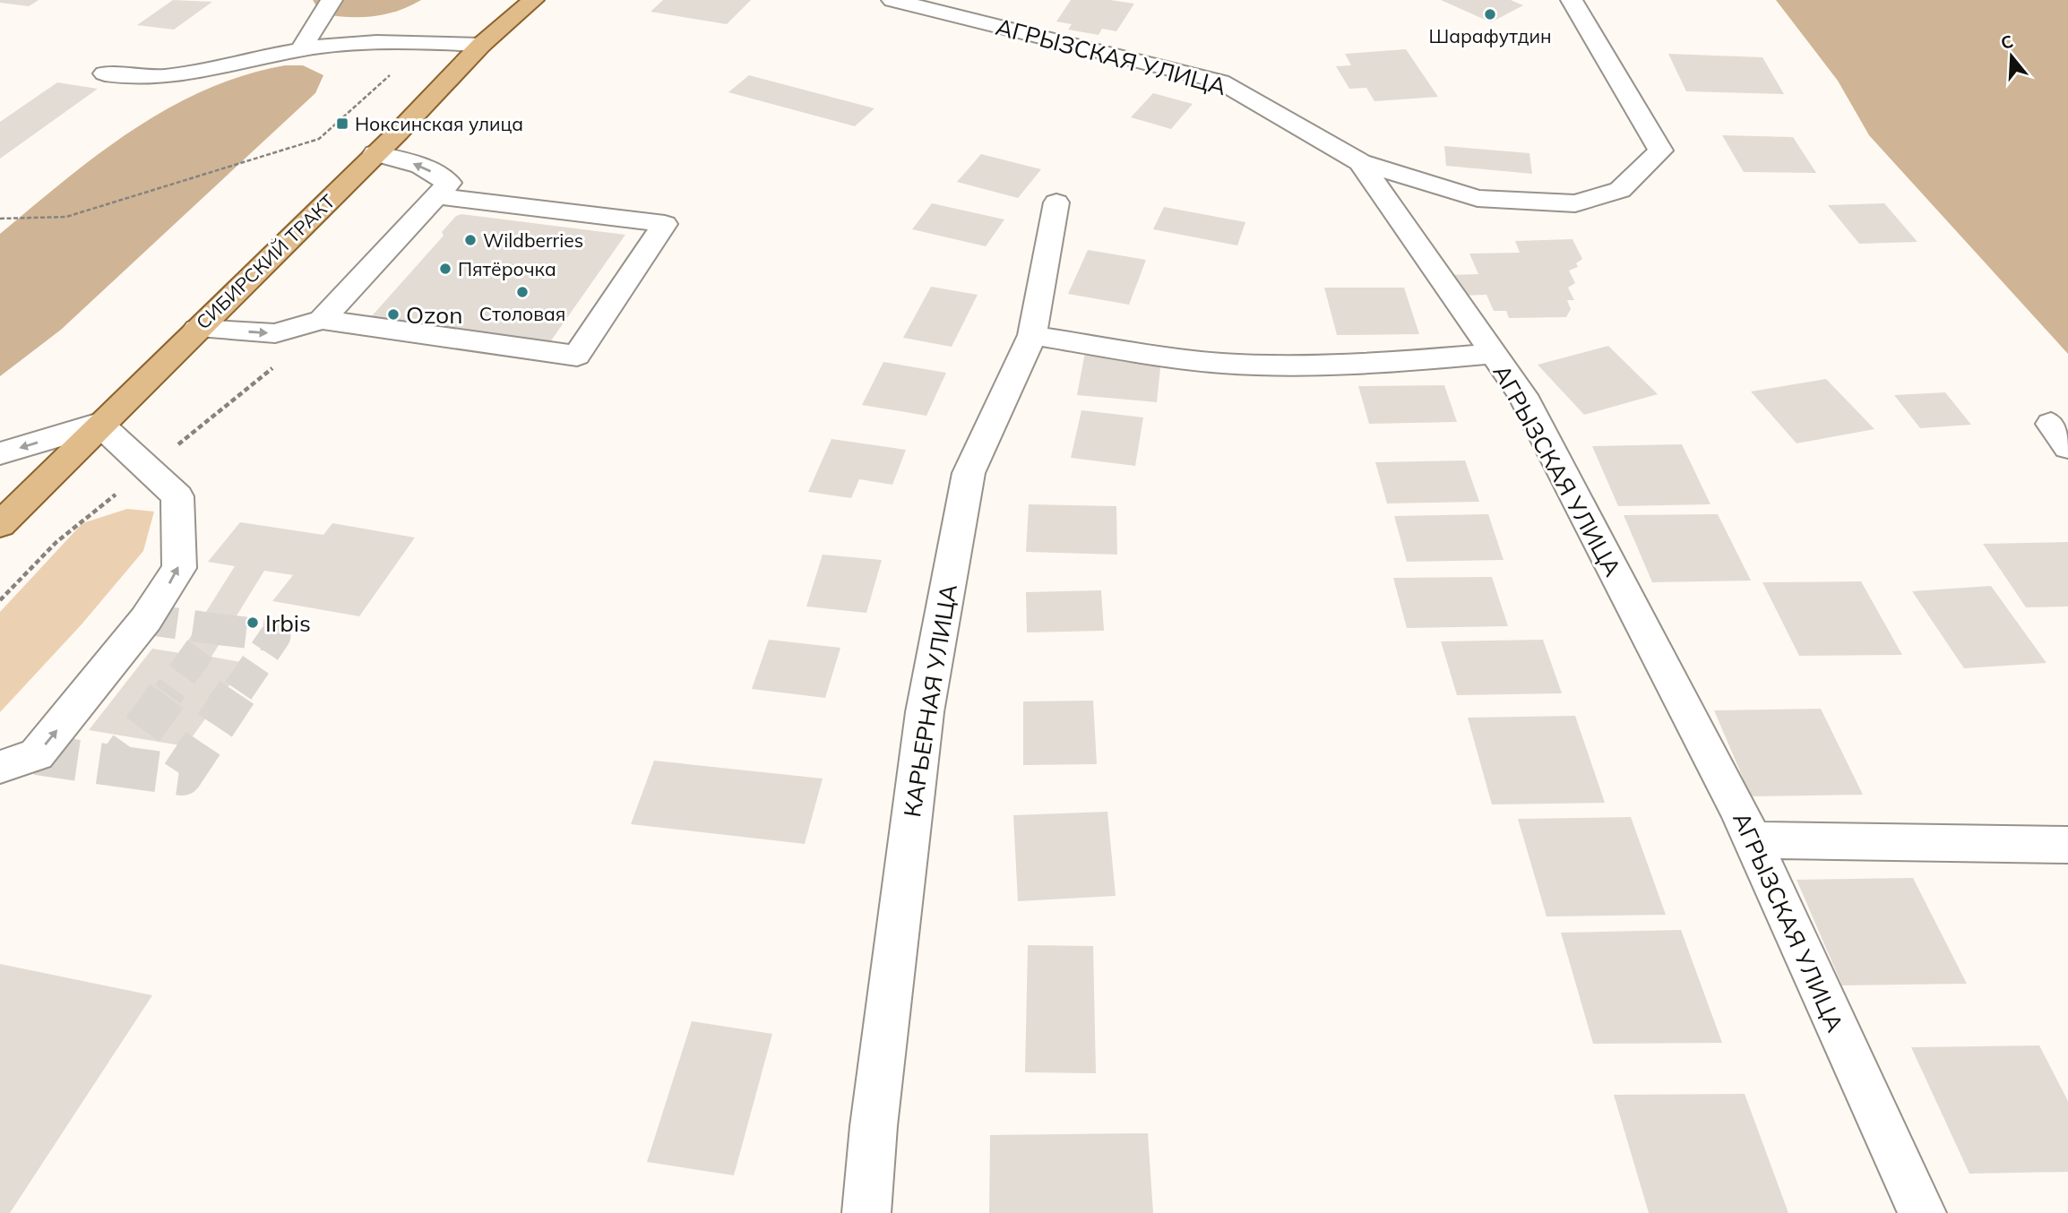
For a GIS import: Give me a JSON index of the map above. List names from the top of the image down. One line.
{"streets":{"main road":["СИБИРСКИЙ ТРАКТ"],"street":["АГРЫЗСКАЯ УЛИЦА","КАРЬЕРНАЯ УЛИЦА"]},"places":{"other":["Шарафутдин","Wildberries","Пятёрочка","Столовая","Ozon","Irbis"],"transit":["Ноксинская улица"]},"north":"top"}
